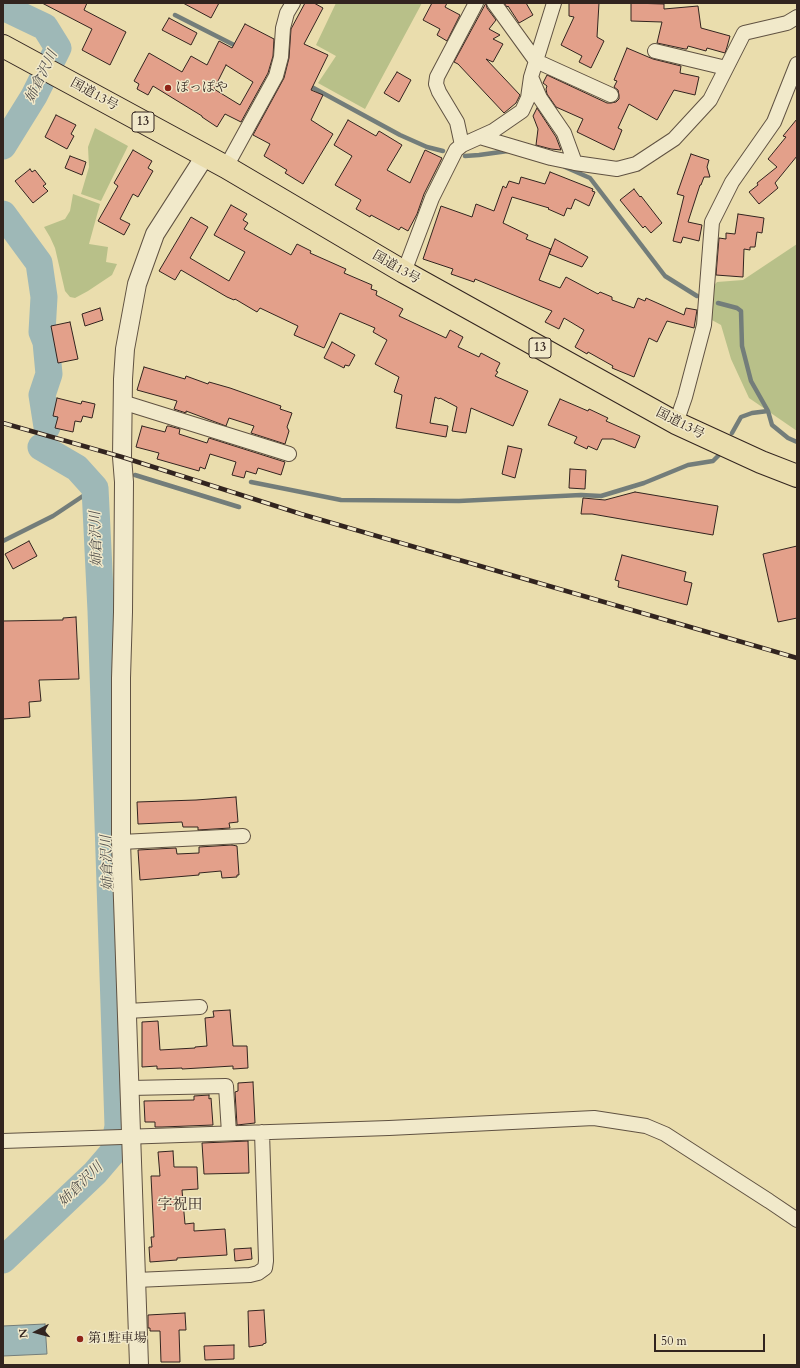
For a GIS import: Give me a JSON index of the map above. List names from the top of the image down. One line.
{"streets":{"highway":["国道13号","13"]},"districts":["字祝田"],"water":["姉倉沢川"],"places":["ぽっぽや","第1駐車場"],"scale_bar":"50 m","north":"left"}
